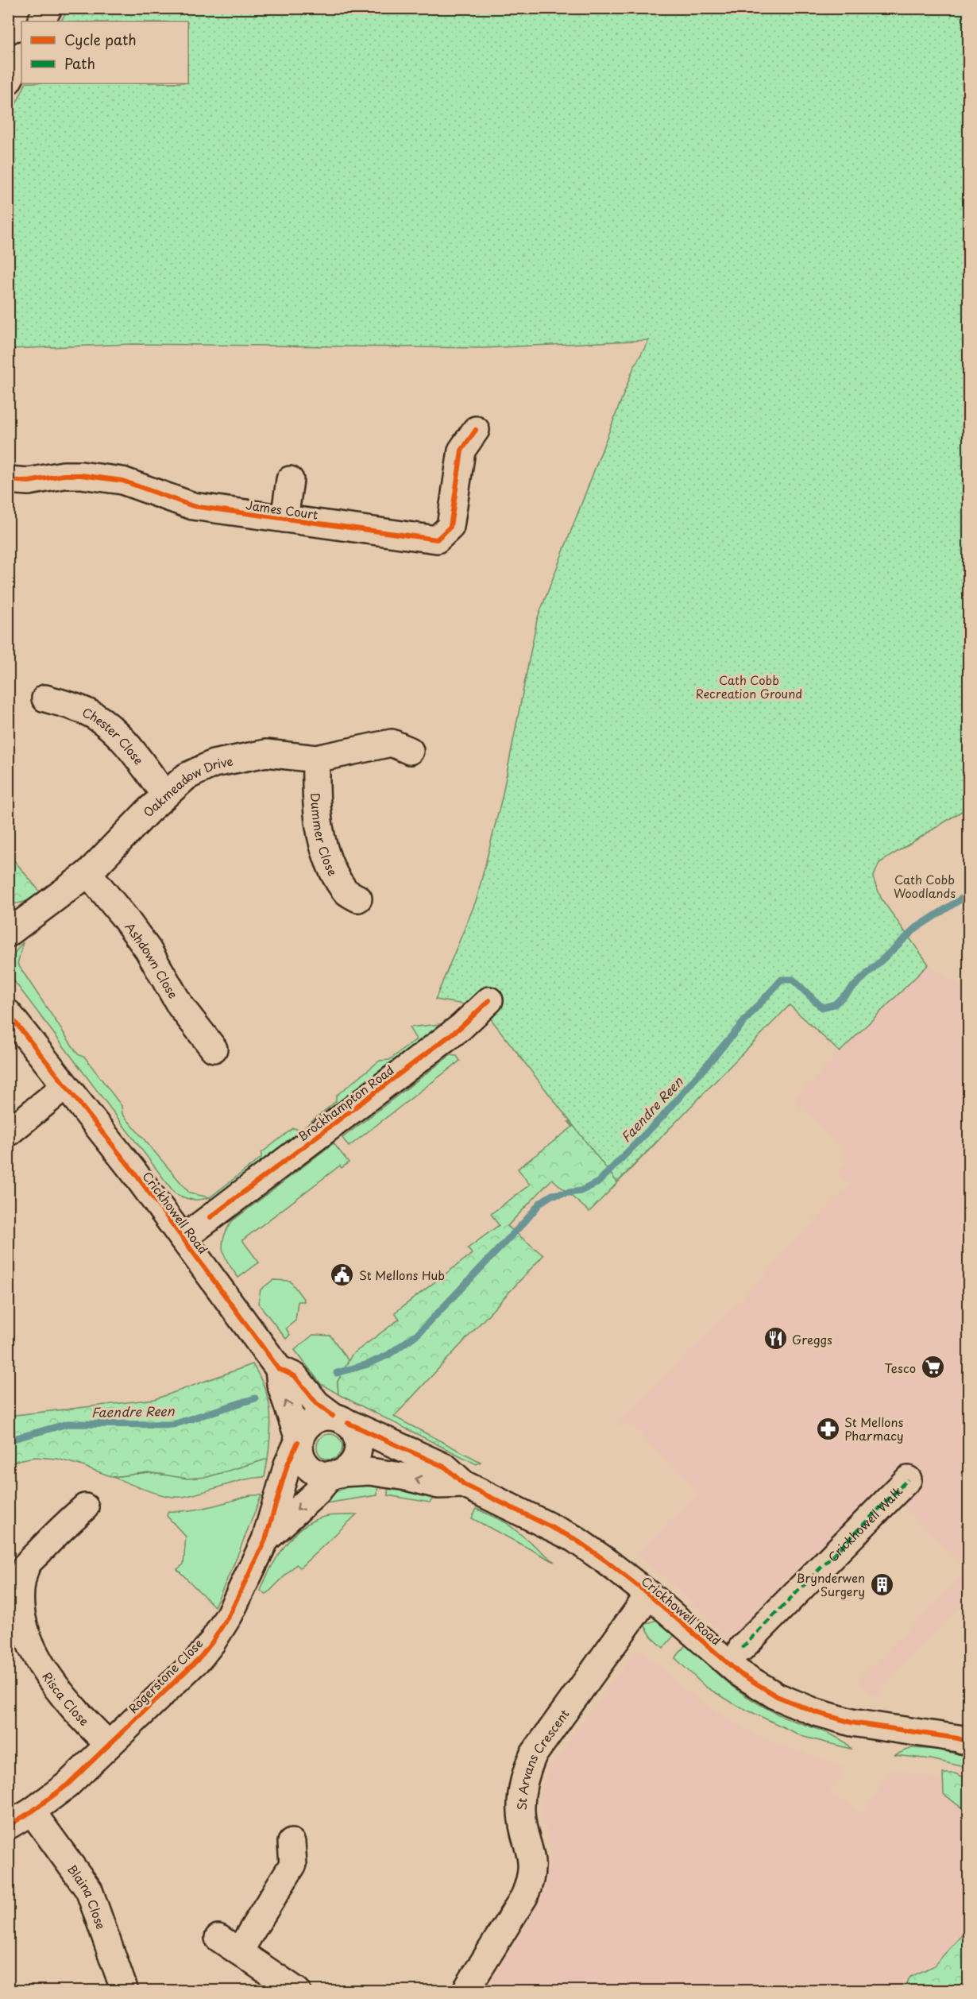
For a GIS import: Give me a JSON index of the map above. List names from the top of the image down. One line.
{"streets":{"street":["James Court","Chester Close","Oakmeadow Drive","Dummer Close","Ashdown Close","Brockhampton Road","Crickhowell Road","Crickhowell Walk","Rogerstone Close","Risca Close","St Arvans Crescent","Blaina Close"]},"crossings":[["Chester Close","Oakmeadow Drive"],["Oakmeadow Drive","Dummer Close"],["Oakmeadow Drive","Ashdown Close"],["Brockhampton Road","Crickhowell Road"],["Crickhowell Road","Rogerstone Close"],["Crickhowell Road","St Arvans Crescent"],["Rogerstone Close","Risca Close"],["Rogerstone Close","Blaina Close"]],"water":["Faendre Reen"],"parks":["Cath Cobb Recreation Ground","Cath Cobb Woodlands"],"places":{"public building":["St Mellons Hub"],"restaurant":["Greggs"],"supermarket":["Tesco"],"pharmacy":["St Mellons Pharmacy"],"building":["Brynderwen Surgery"]},"legend":["Cycle path","Path"]}
